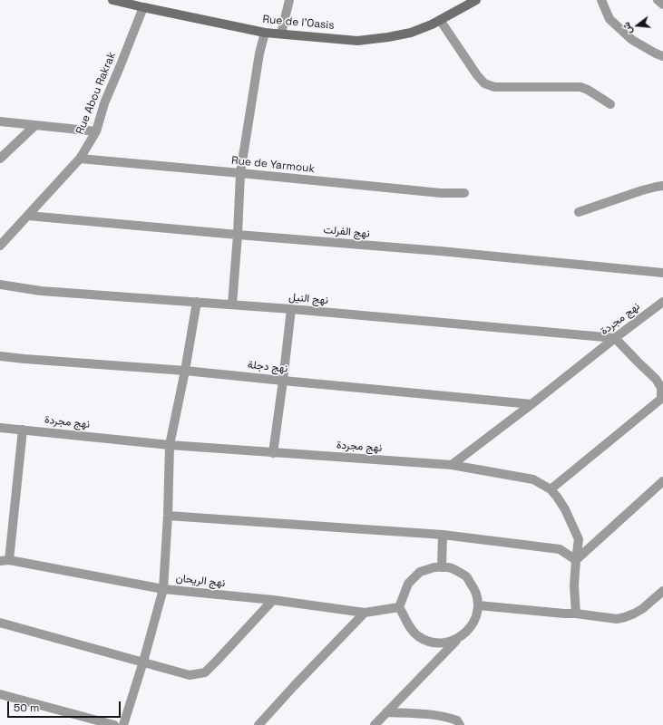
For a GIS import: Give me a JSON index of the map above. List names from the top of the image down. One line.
{"streets":{"street":["Rue de l'Oasis","Rue Abou Rakrak","Rue de Yarmouk","نهج الفرلت","نهج النيل","نهج مجردة","نهج دجلة","نهج الريحان"]},"crossings":[["Rue de l'Oasis","Rue Abou Rakrak"],["Rue Abou Rakrak","Rue de Yarmouk"],["Rue Abou Rakrak","نهج الفرلت"],["نهج النيل","نهج مجردة"],["نهج مجردة","نهج دجلة"]],"scale_bar":"50 m","north":"left"}
